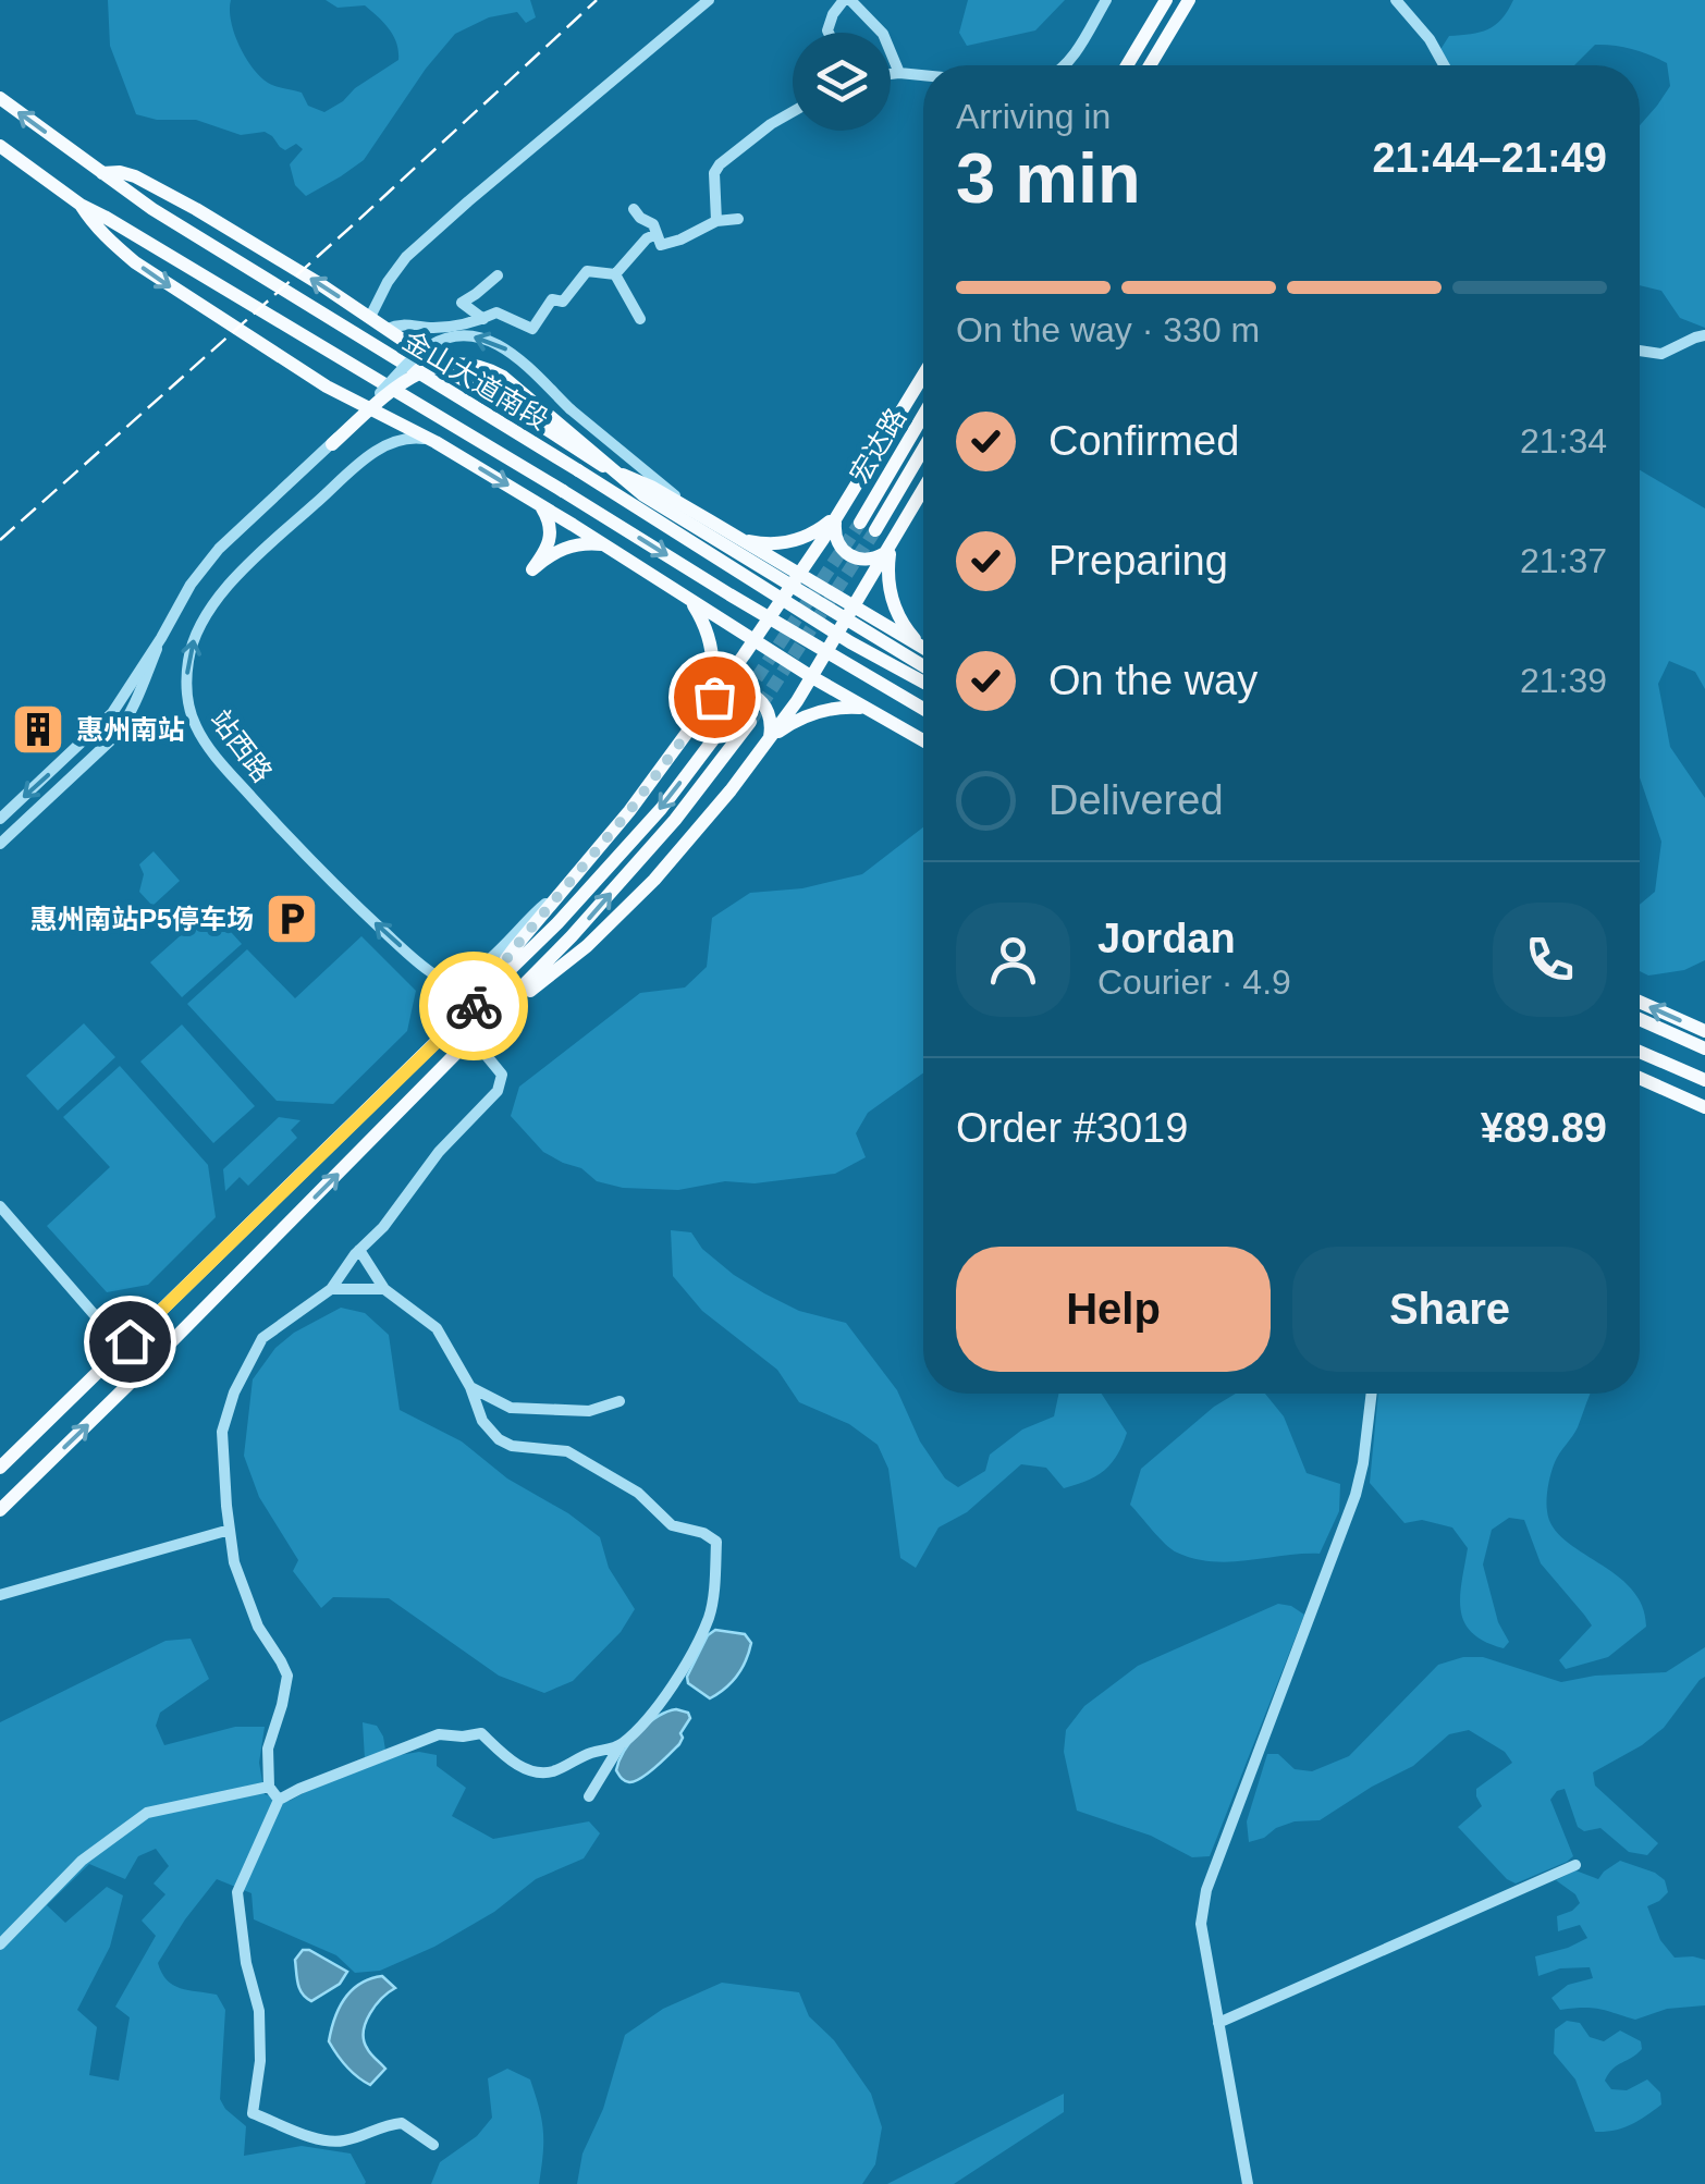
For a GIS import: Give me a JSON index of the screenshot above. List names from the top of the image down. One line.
{"streets":{"main road":["金山大道南段","宏达路"],"street":["站西路"]},"places":{"building":["惠州南站"],"parking":["惠州南站P5停车场"]},"page":{"heading":["3 min","Arriving in","21:44–21:49"],"panel":["Jordan","Courier · 4.9","Order #3019","¥89.89"],"bar":"On the way · 330 m","list":[["Confirmed","21:34"],["Preparing","21:37"],["On the way","21:39"],"Delivered"],"buttons":["Help","Share"]}}
